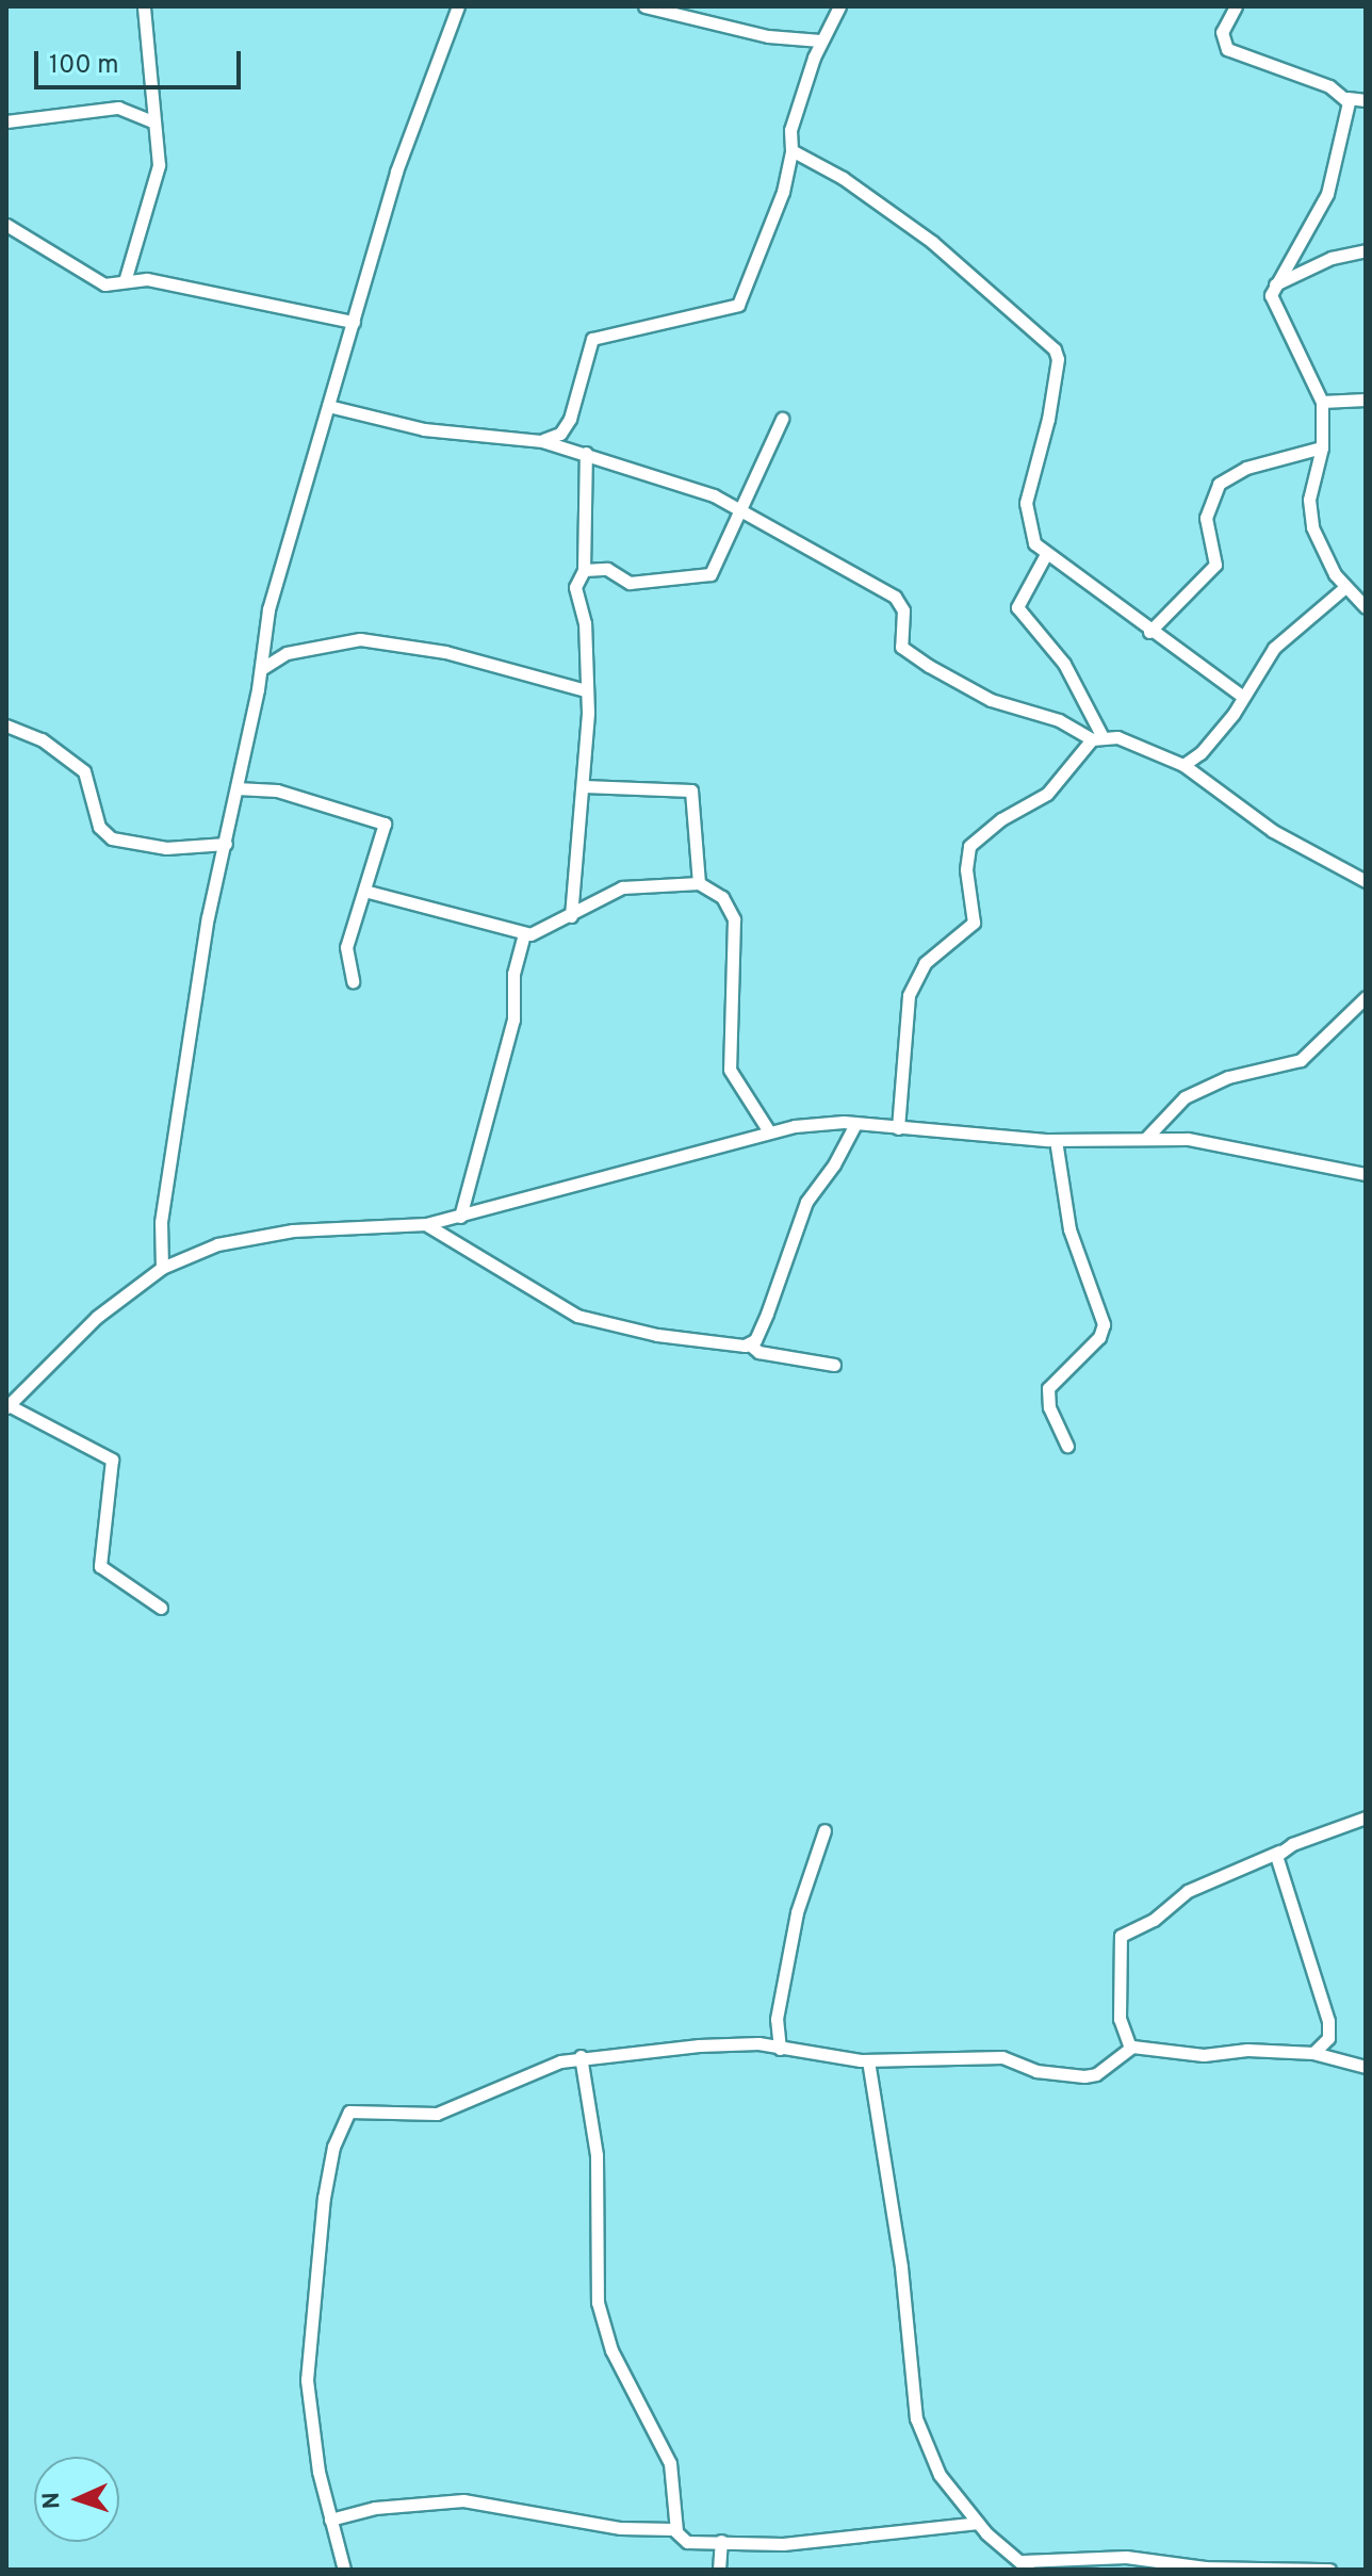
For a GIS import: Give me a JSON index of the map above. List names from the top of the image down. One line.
{"scale_bar":"100 m","north":"left"}
